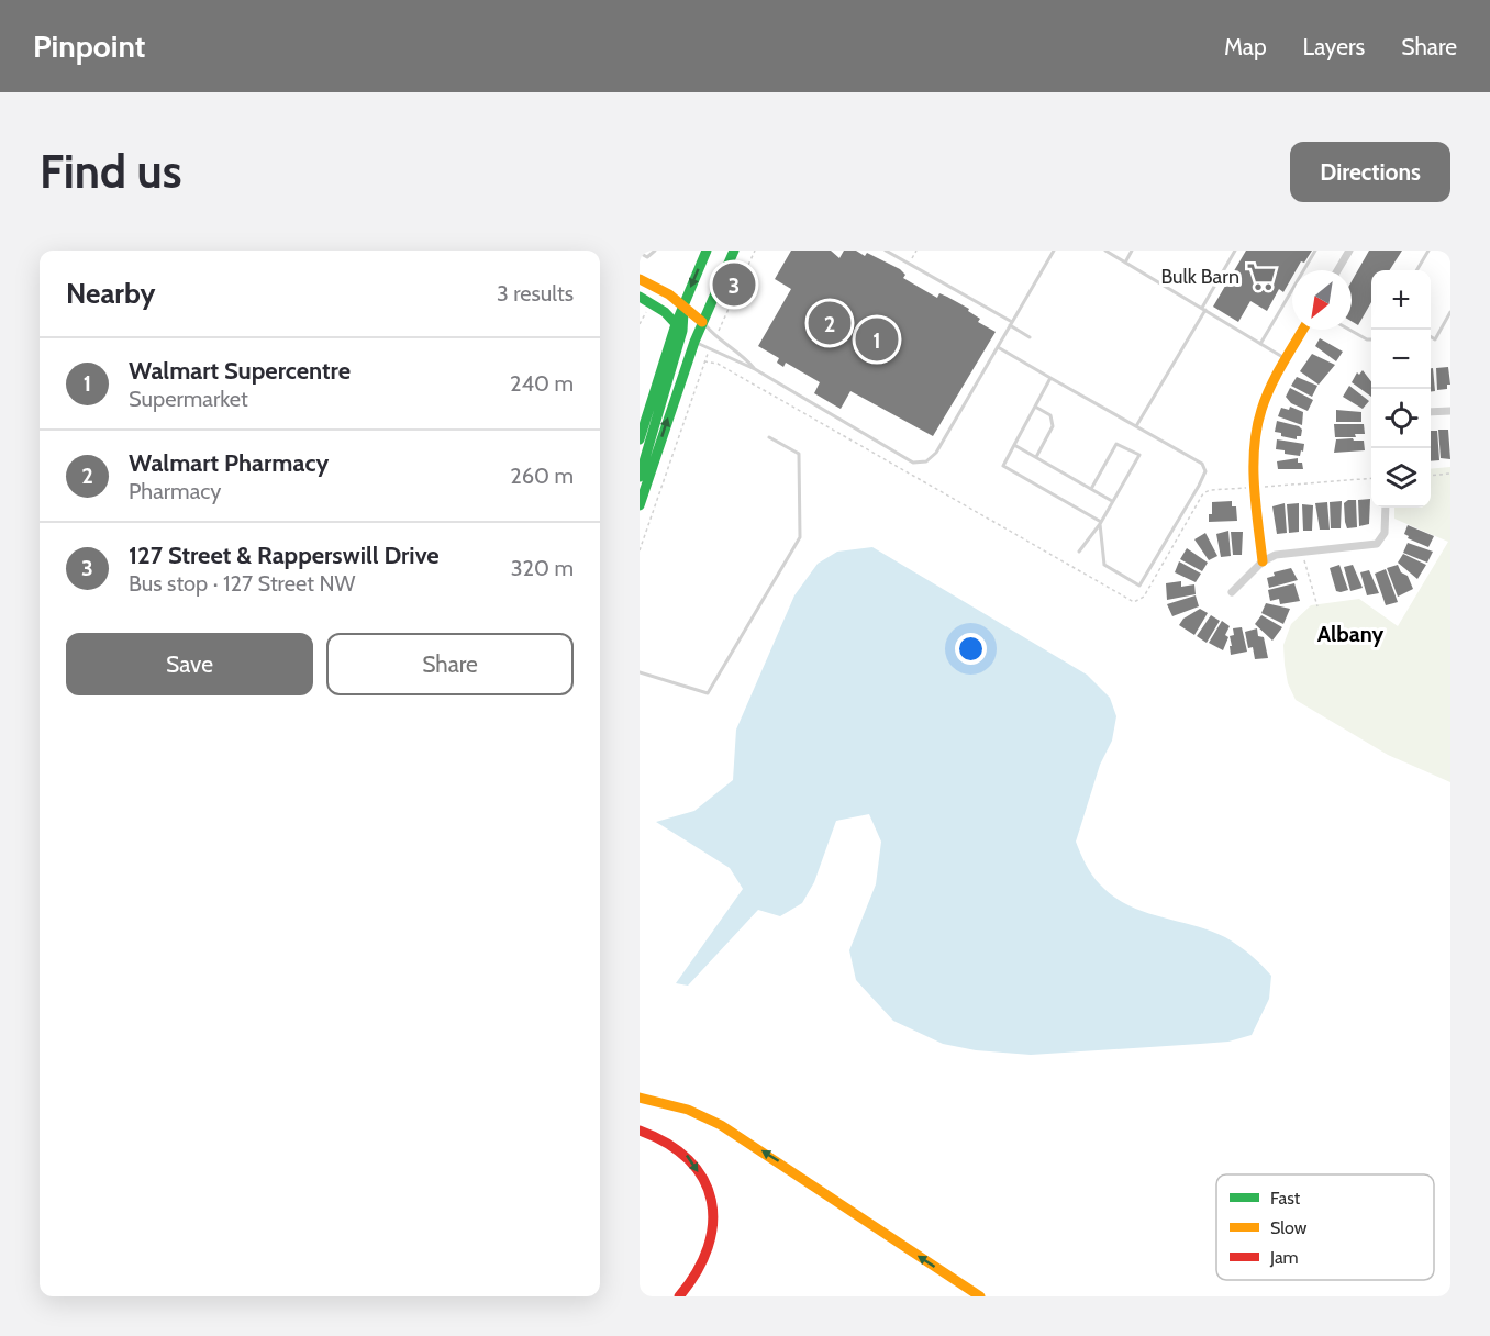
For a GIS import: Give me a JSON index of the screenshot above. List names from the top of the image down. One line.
{"districts":["Albany"],"places":{"supermarket":["Bulk Barn"]},"legend":["Fast","Slow","Jam"],"north":"bottom left","page":{"header":"Pinpoint","nav":["Map","Layers","Share"],"buttons":["Directions",["Save","Share"]],"title":"Find us","heading":["Nearby","3 results"],"pins":["3","2","1"],"map_buttons":["+","−"],"list":[{"mark":"1","name":"Walmart Supercentre","note":"Supermarket","value":"240 m"},{"mark":"2","name":"Walmart Pharmacy","note":"Pharmacy","value":"260 m"},{"mark":"3","name":"127 Street & Rapperswill Drive","note":"Bus stop · 127 Street NW","value":"320 m"}]}}
